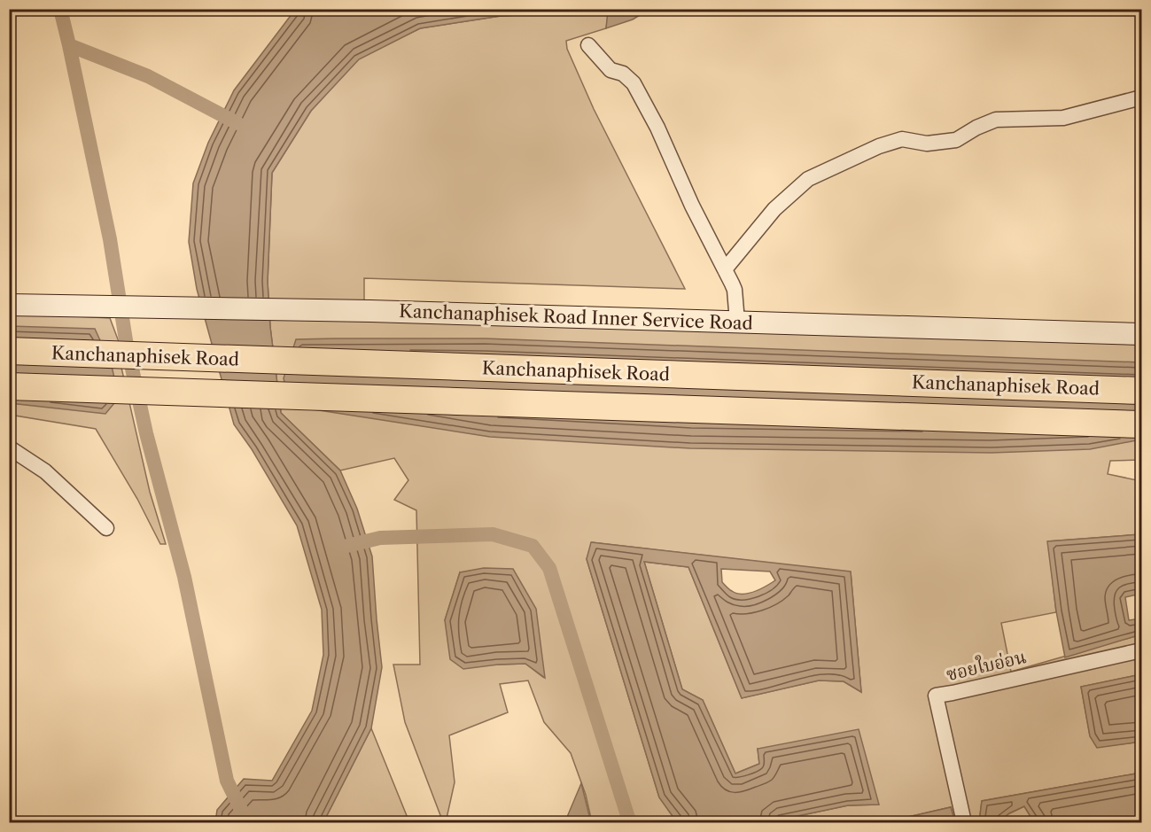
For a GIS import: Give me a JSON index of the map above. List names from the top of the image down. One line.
{"streets":{"highway":["Kanchanaphisek Road"],"main road":["Kanchanaphisek Road Inner Service Road"],"street":["ซอยใบอ่อน"]}}
